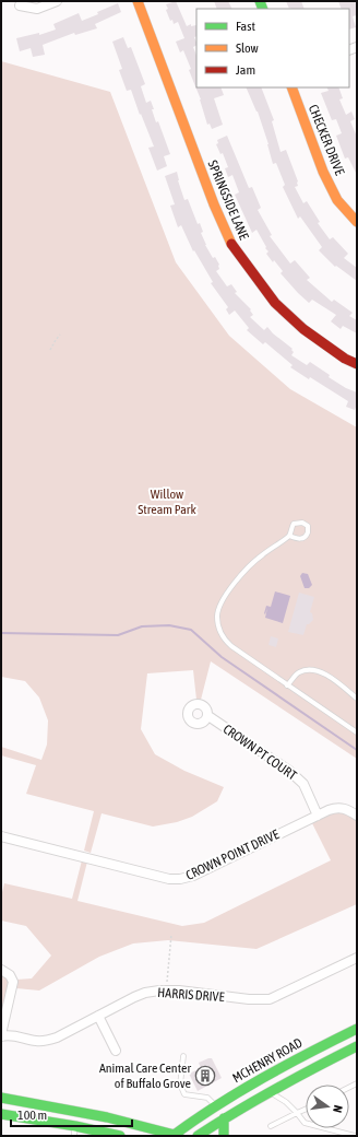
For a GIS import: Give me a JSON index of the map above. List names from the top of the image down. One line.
{"streets":{"main road":["CHECKER DRIVE","SPRINGSIDE LANE","MCHENRY ROAD"],"street":["CROWN PT COURT","CROWN POINT DRIVE","HARRIS DRIVE"]},"crossings":[["CROWN PT COURT","CROWN POINT DRIVE"]],"parks":["Willow Stream Park"],"places":{"building":["Animal Care Center of Buffalo Grove"]},"legend":["Fast","Slow","Jam"],"scale_bar":"100 m","north":"right"}
